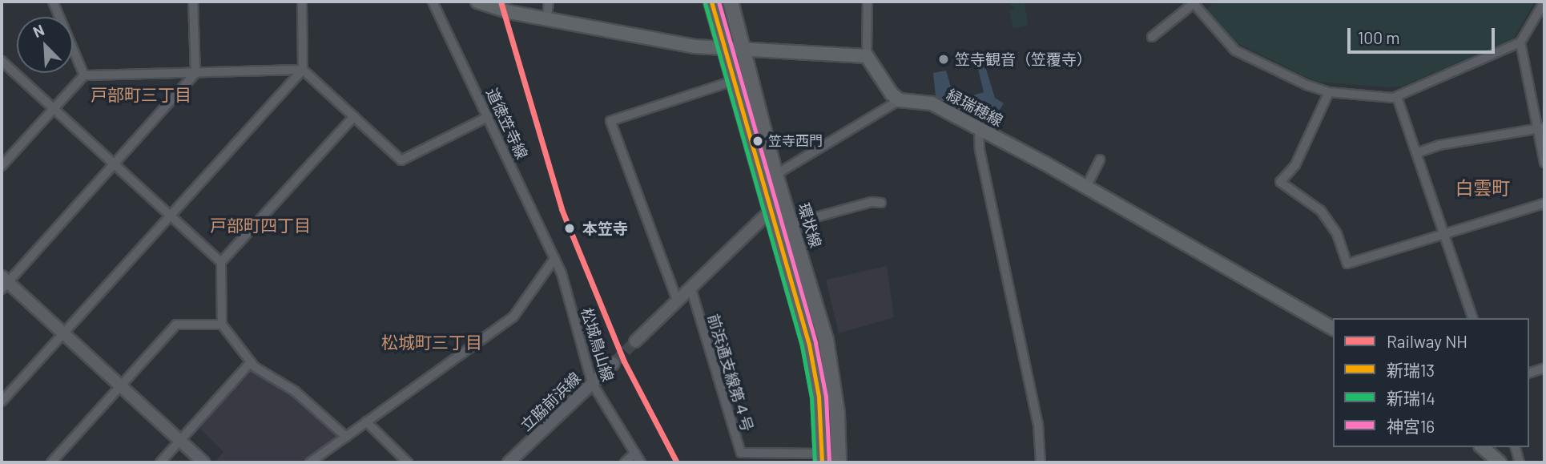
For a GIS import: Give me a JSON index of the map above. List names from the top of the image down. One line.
{"streets":{"main road":["緑瑞穂線","環状線"],"street":["道徳笠寺線","松城鳥山線","前浜通支線第４号","立脇前浜線"]},"crossings":[["道徳笠寺線","松城鳥山線"],["松城鳥山線","立脇前浜線"]],"districts":["戸部町三丁目","白雲町","戸部町四丁目","松城町三丁目"],"places":["笠寺観音（笠覆寺）","笠寺西門","本笠寺"],"lines":["rail line NH","transit line 新瑞13","transit line 神宮16","transit line 新瑞14"],"legend":["Railway NH","新瑞13","新瑞14","神宮16"],"scale_bar":"100 m","north":"top left"}
